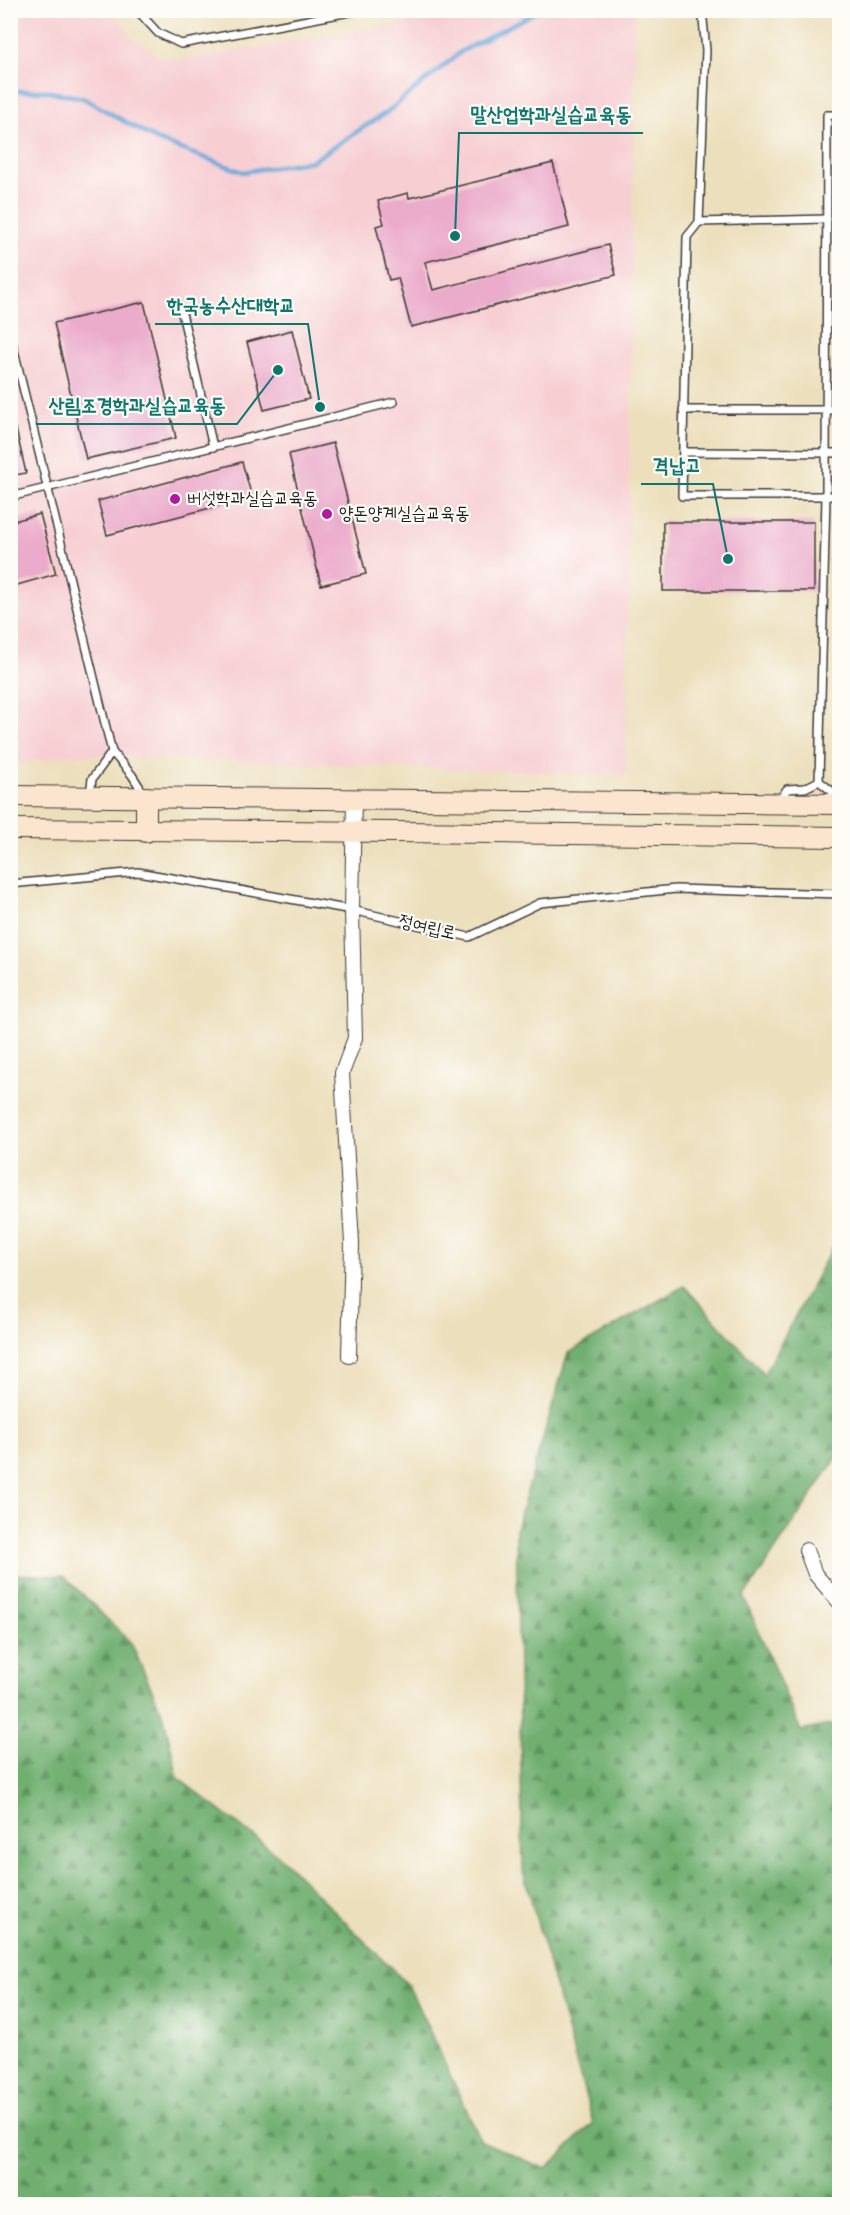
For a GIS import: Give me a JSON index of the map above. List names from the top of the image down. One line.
{"streets":{"lane":["정여립로"]},"places":["말산업학과실습교육동","산림조경학과실습교육동","한국농수산대학교","버섯학과실습교육동","양돈양계실습교육동","격납고"]}
